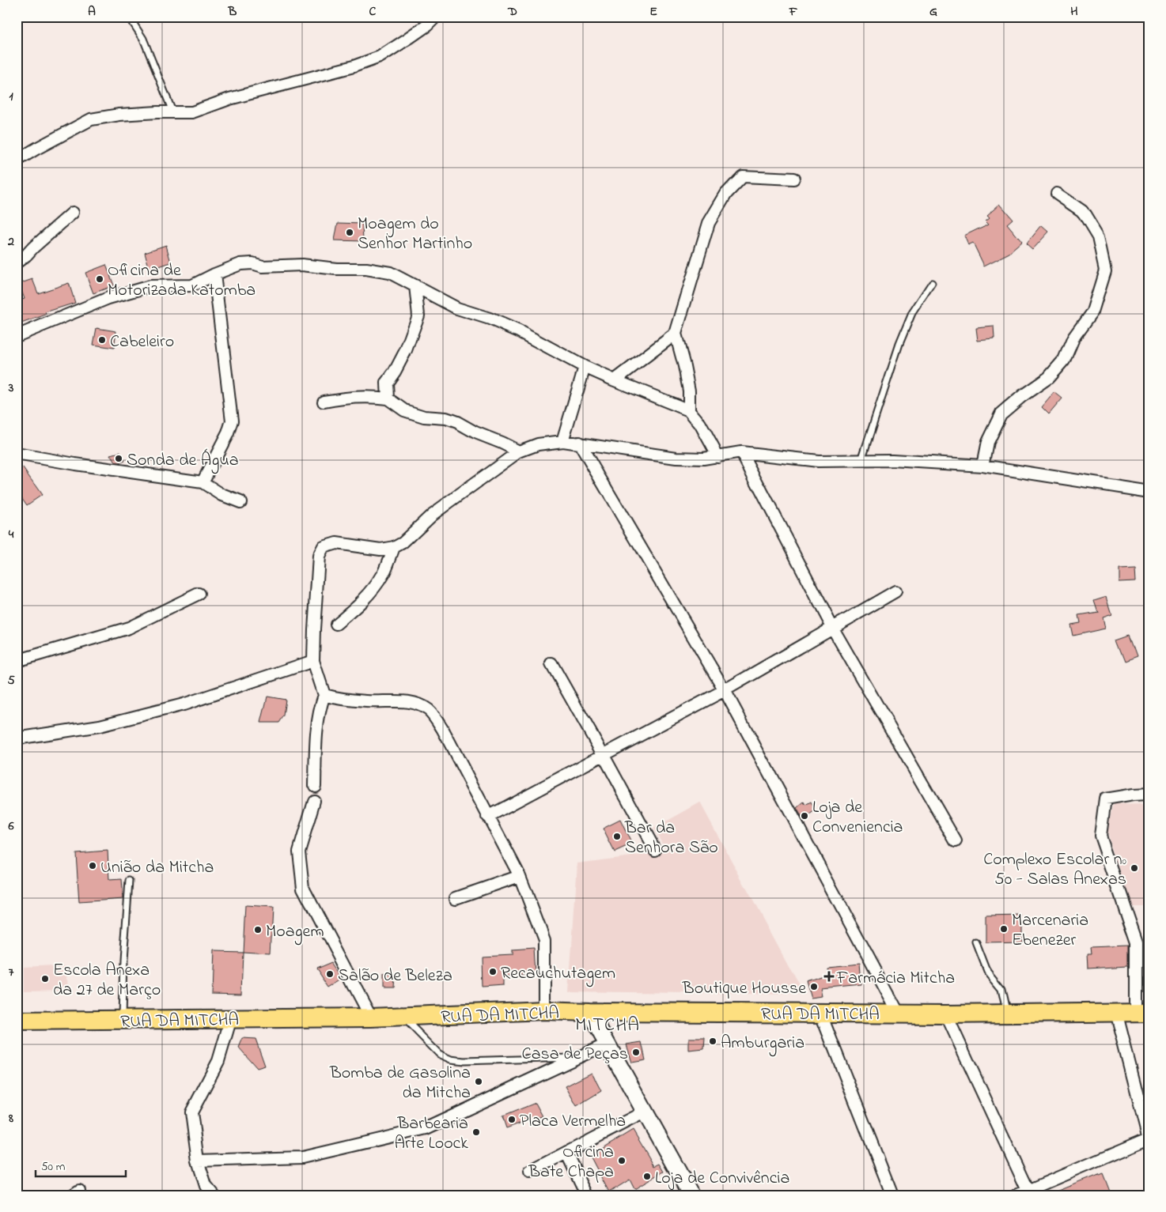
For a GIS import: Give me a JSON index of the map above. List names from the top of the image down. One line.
{"streets":{"main road":["RUA DA MITCHA"]},"districts":["MITCHA"],"places":{"other":["Moagem do Senhor Martinho","Oficina de Motorizada Katomba","Cabeleiro","Sonda de Água","Loja de Conveniencia","Bar da Senhora São","União da Mitcha","Complexo Escolar nº 50 - Salas Anexas","Marcenaria Ebenezer","Moagem","Recauchutagem","Salão de Beleza","Escola Anexa da 27 de Março","Boutique Housse","Amburgaria","Casa de Peças","Bomba de Gasolina da Mitcha","Placa Vermelha","Barbearia Arte Loock","Oficina Bate Chapa","Loja de Convivência"],"health":["Farmácia Mitcha"]},"scale_bar":"50 m","grid":{"columns":["A","B","C","D","E","F","G","H"],"rows":["1","2","3","4","5","6","7","8"]}}
